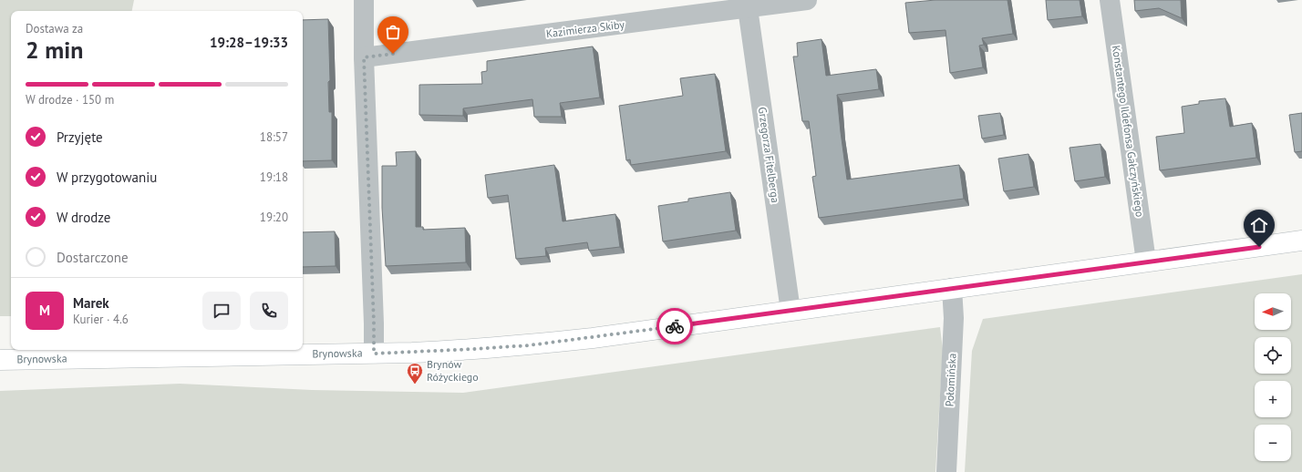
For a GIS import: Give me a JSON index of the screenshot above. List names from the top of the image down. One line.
{"streets":{"main road":["Brynowska"],"street":["Kazimierza Skiby","Konstantego Ildefonsa Gałczyńskiego","Grzegorza Fitelberga","Połomińska"]},"crossings":[["Kazimierza Skiby","Grzegorza Fitelberga"],["Konstantego Ildefonsa Gałczyńskiego","Brynowska"],["Grzegorza Fitelberga","Brynowska"],["Brynowska","Połomińska"]],"places":{"bus stop":["Brynów Różyckiego"]},"north":"left","page":{"heading":["2 min","Dostawa za","19:28–19:33"],"panel":["Marek","Kurier · 4.6"],"bar":"W drodze · 150 m","list":[["Przyjęte","18:57"],["W przygotowaniu","19:18"],["W drodze","19:20"],"Dostarczone"],"round":"M","map_buttons":["+","−"]}}
